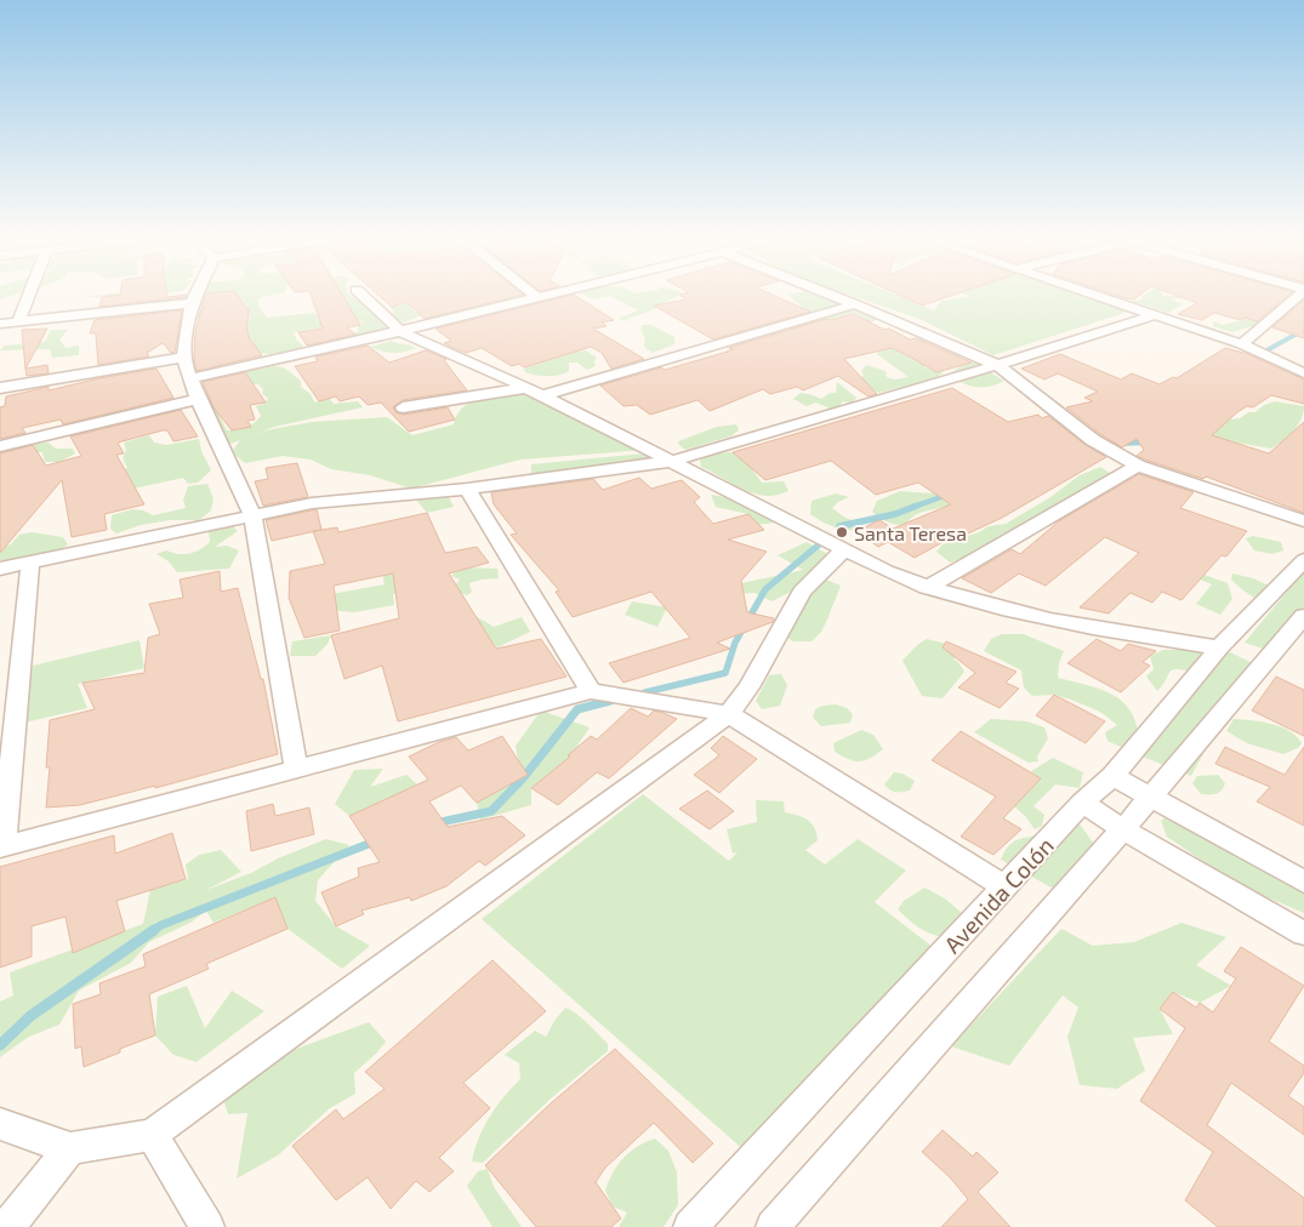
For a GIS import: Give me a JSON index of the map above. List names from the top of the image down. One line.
{"streets":{"street":["Avenida Colón"]},"places":["Santa Teresa"]}
